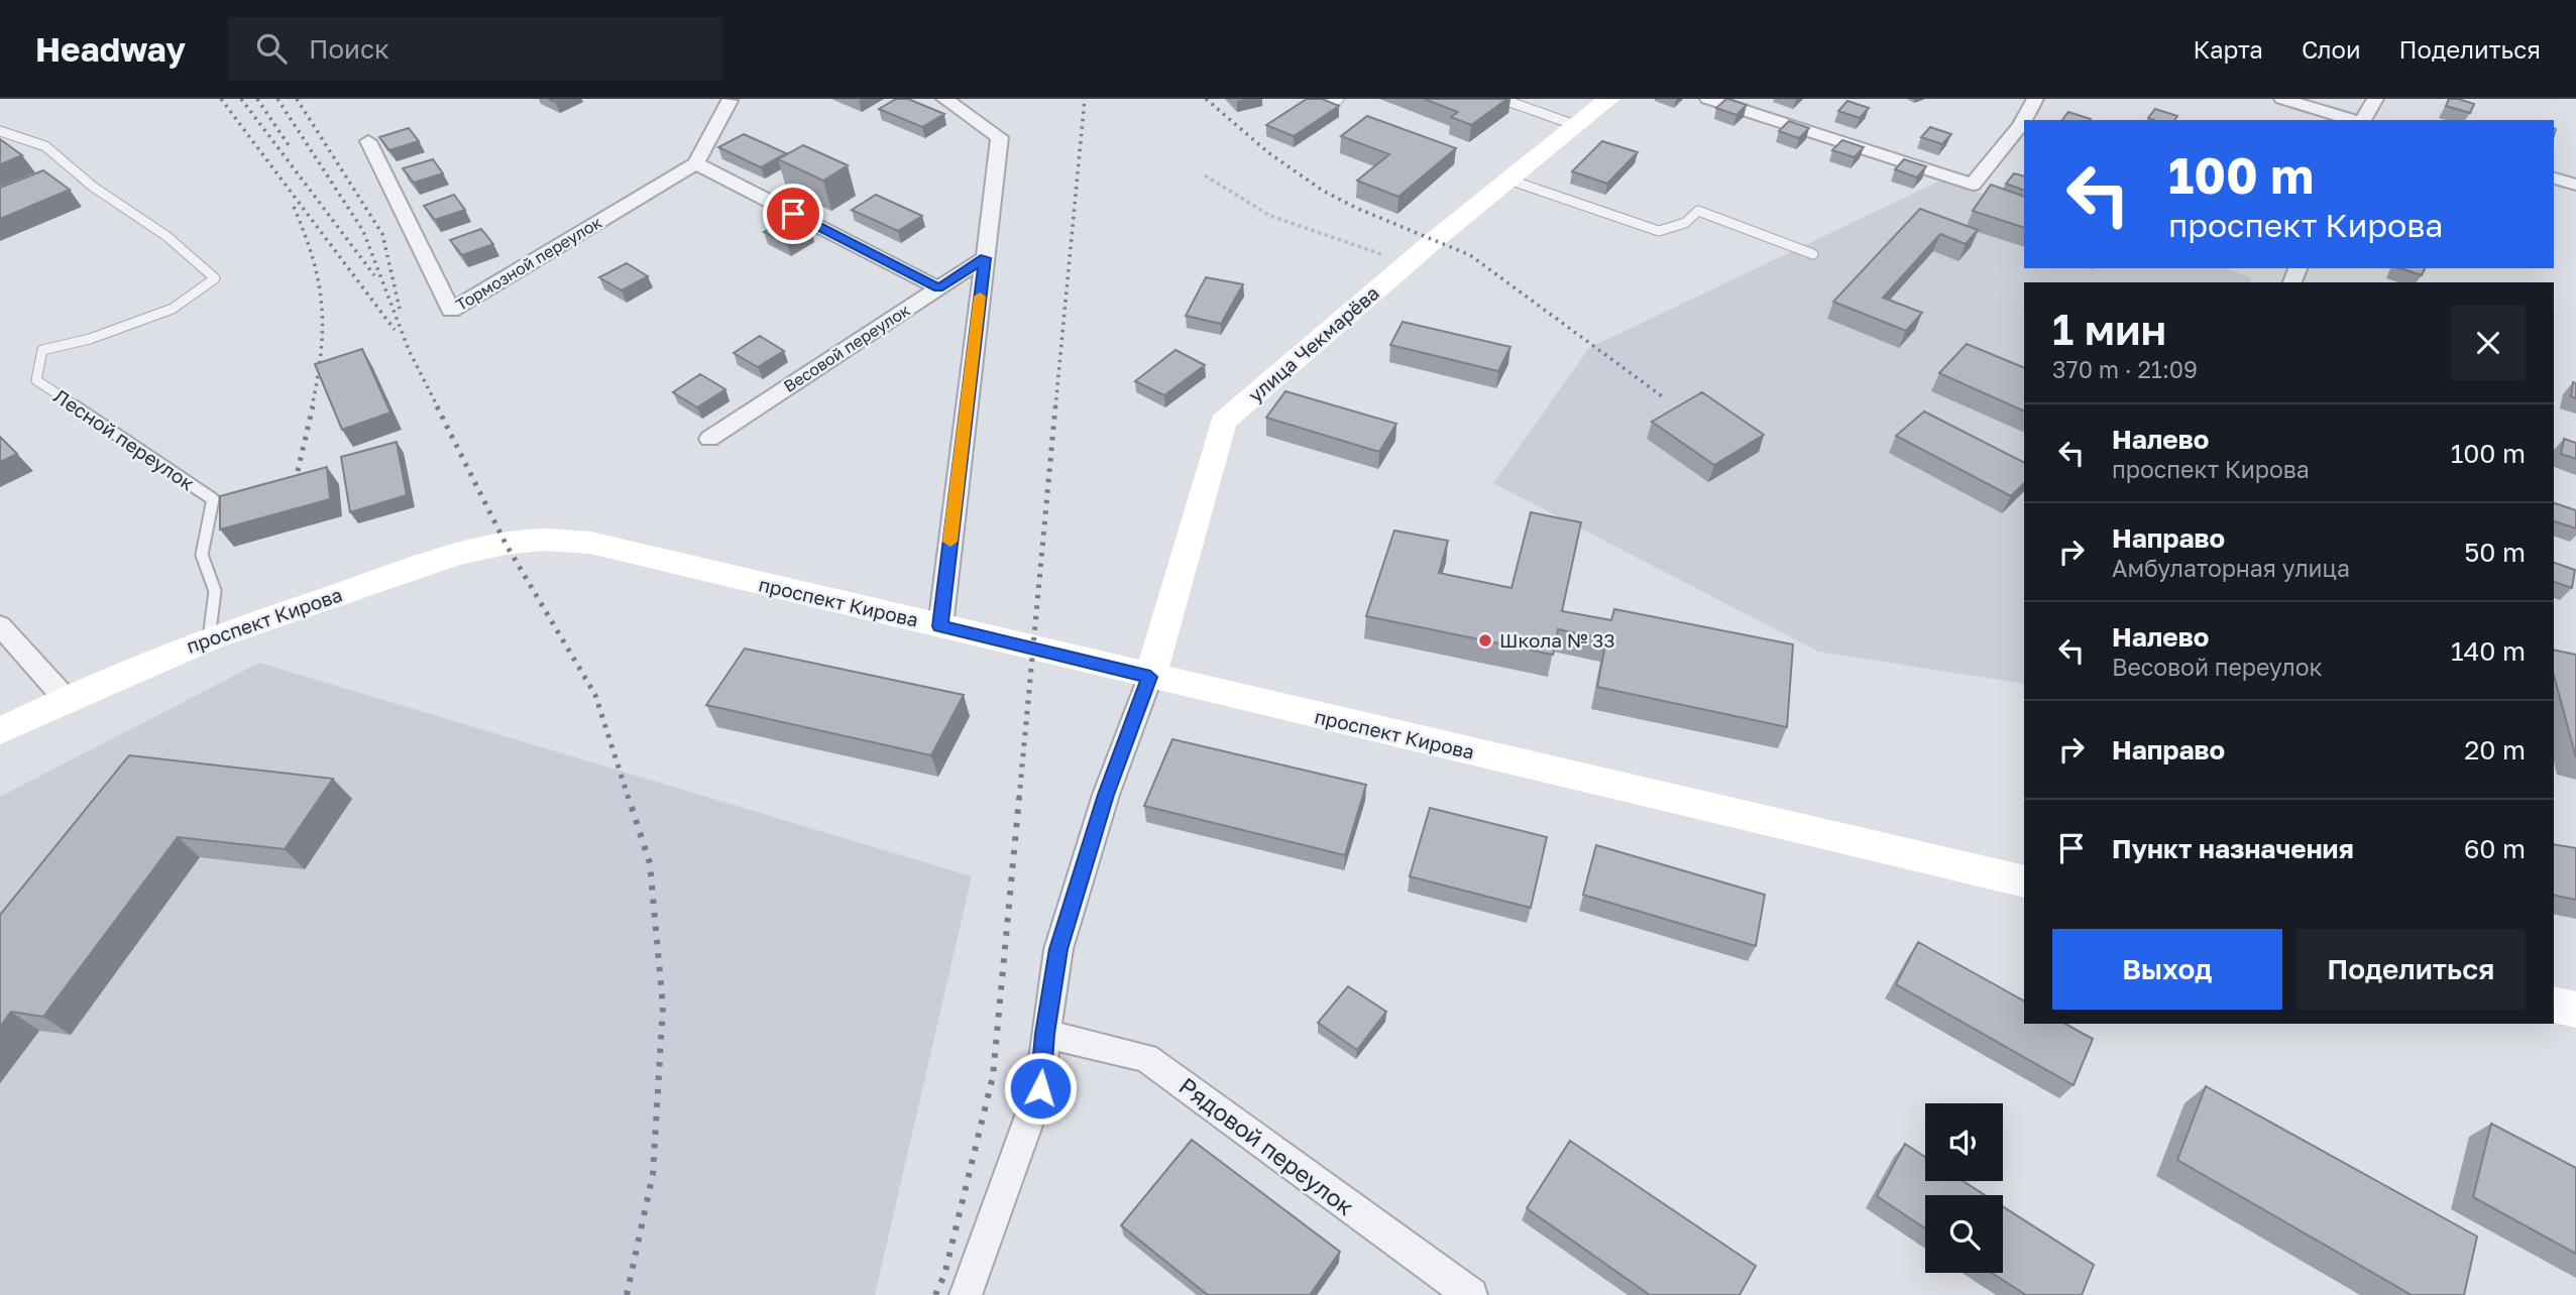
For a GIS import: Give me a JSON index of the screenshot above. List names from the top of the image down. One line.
{"streets":{"street":["Тормозной переулок","улица Чекмарёва","Весовой переулок","проспект Кирова","Рядовой переулок"],"lane":["Лесной переулок"]},"crossings":[["улица Чекмарёва","проспект Кирова"],["Лесной переулок","проспект Кирова"]],"places":["Школа № 33"],"page":{"header":"Headway","search":"Поиск","nav":["Карта","Слои","Поделиться"],"turn":["100 m","проспект Кирова"],"heading":["1 мин","370 m · 21:09"],"list":[{"name":"Налево","note":"проспект Кирова","value":"100 m"},{"name":"Направо","note":"Амбулаторная улица","value":"50 m"},{"name":"Налево","note":"Весовой переулок","value":"140 m"},{"name":"Направо","value":"20 m"},{"name":"Пункт назначения","value":"60 m"}],"buttons":["Выход","Поделиться"]}}
